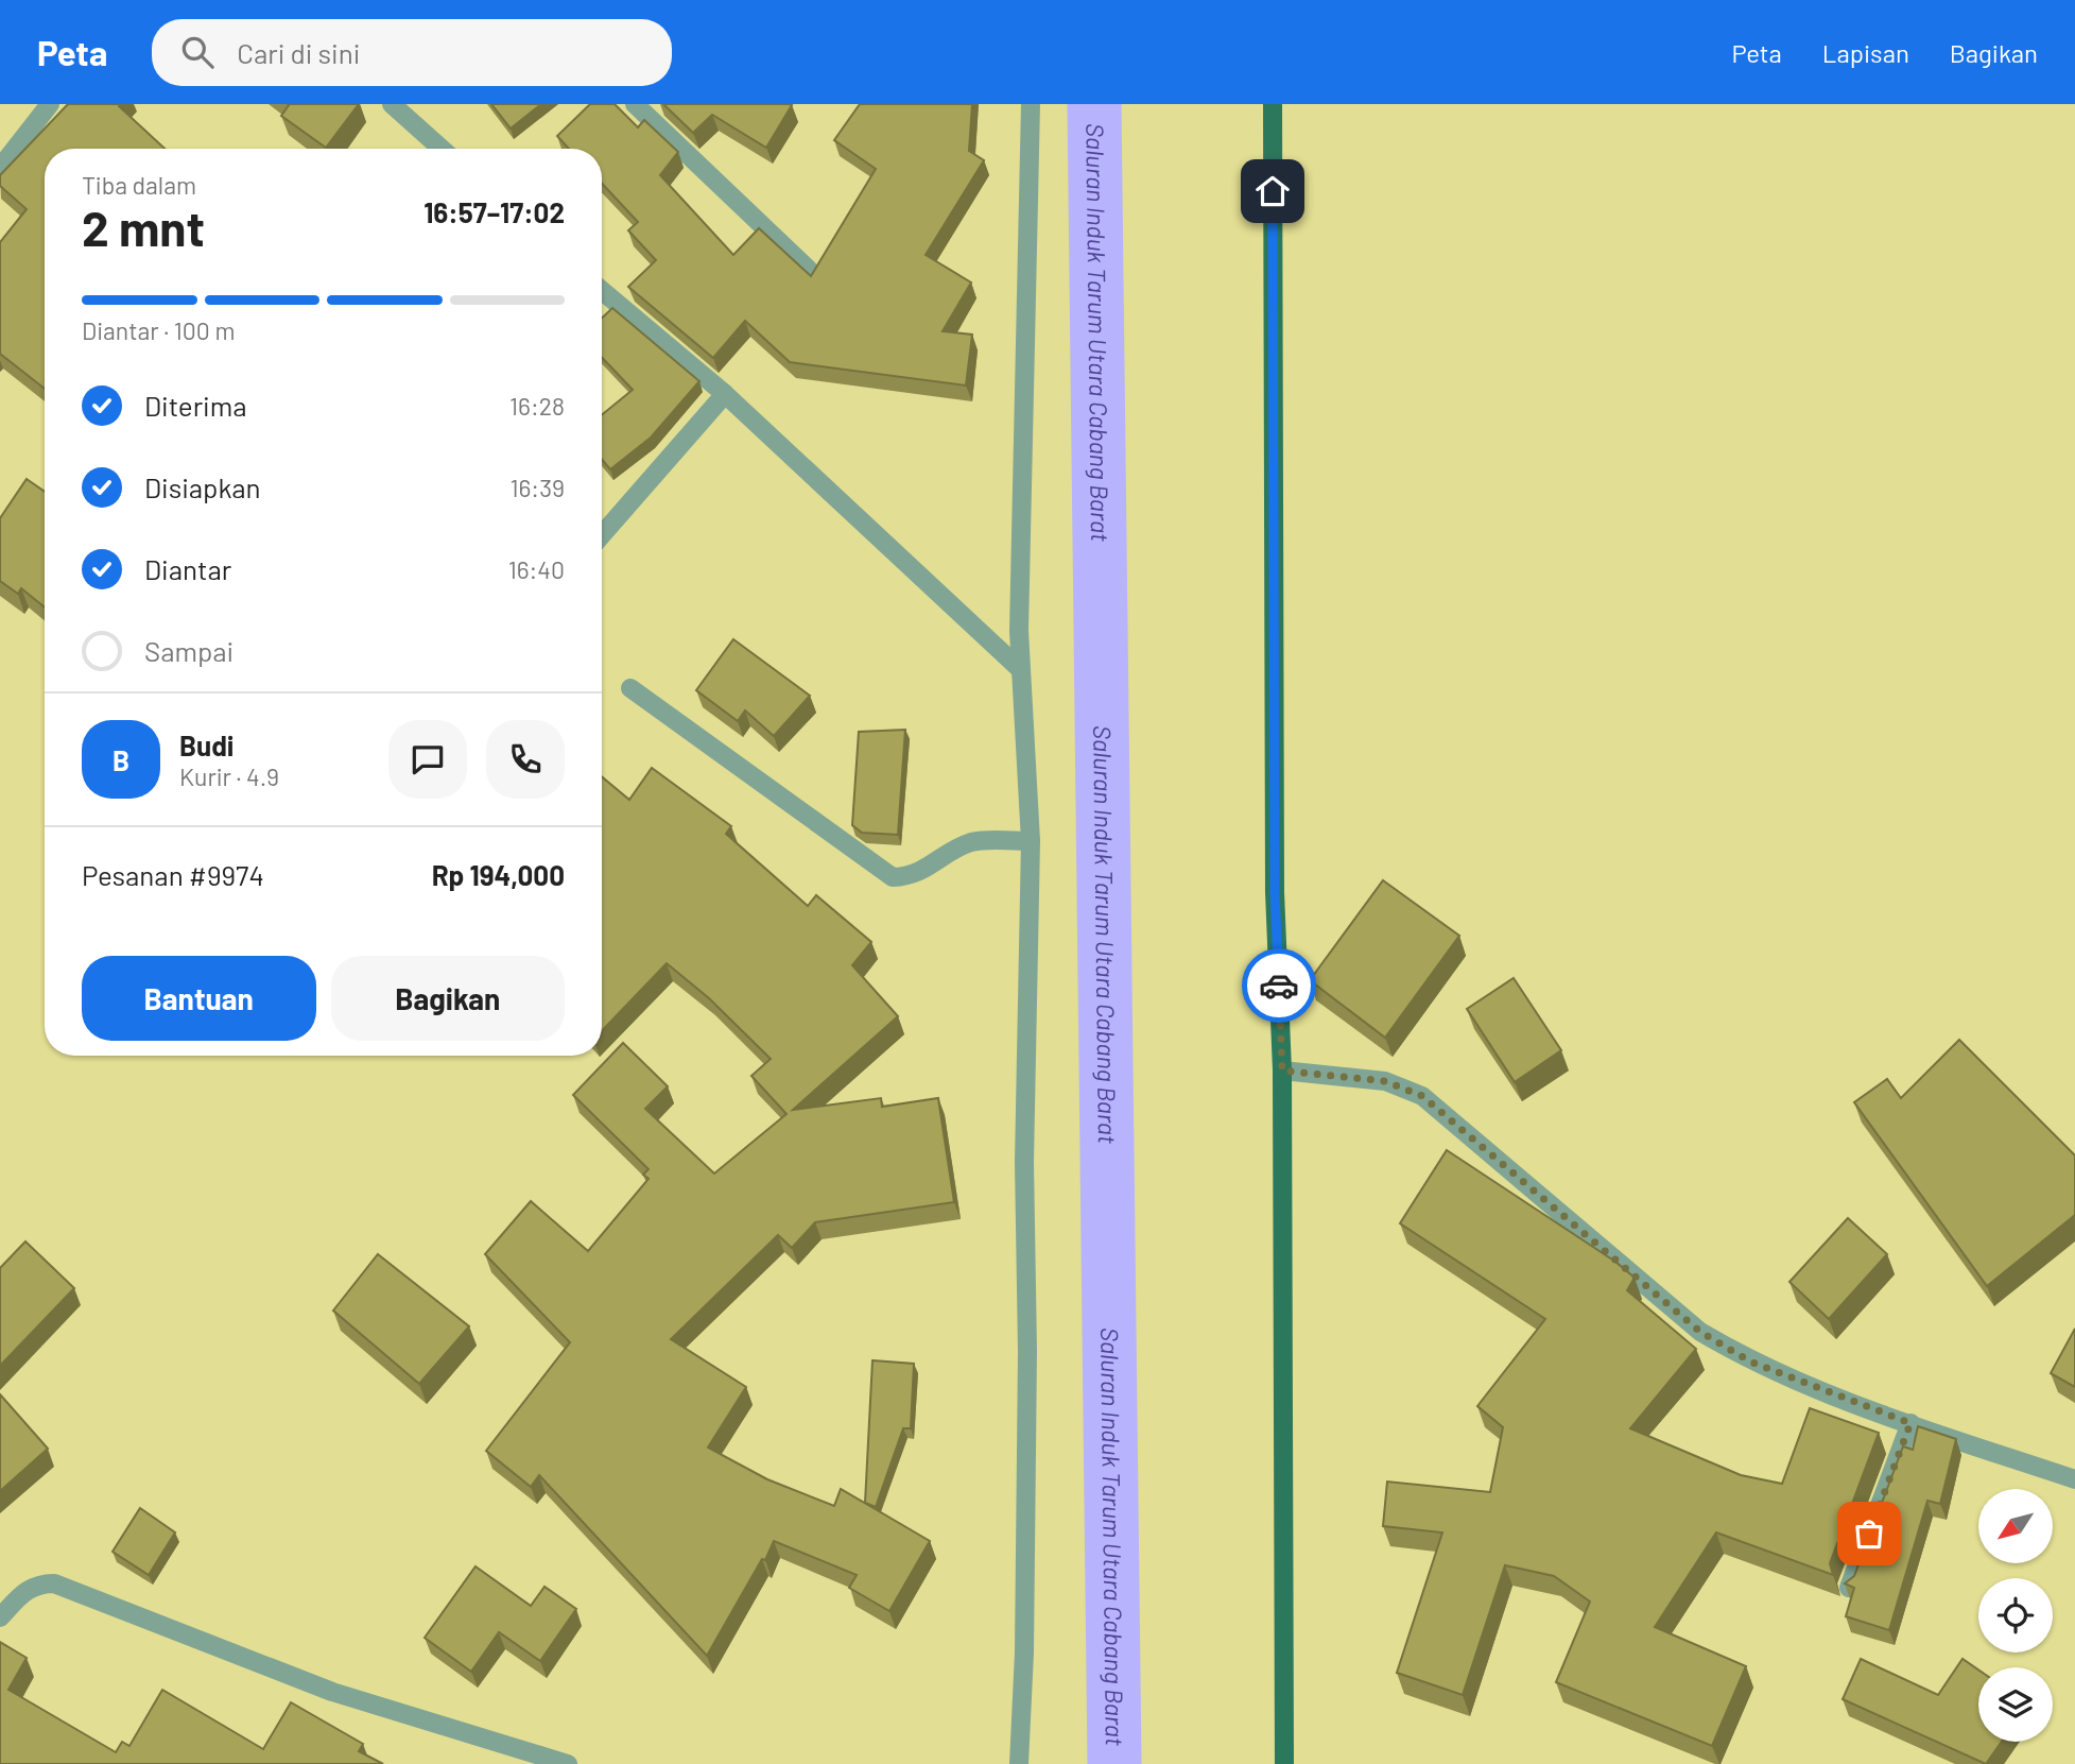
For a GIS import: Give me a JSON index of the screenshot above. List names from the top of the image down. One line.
{"water":["Saluran Induk Tarum Utara Cabang Barat"],"north":"bottom left","page":{"header":"Peta","search":"Cari di sini","nav":["Peta","Lapisan","Bagikan"],"heading":["2 mnt","Tiba dalam","16:57–17:02"],"panel":["Budi","Kurir · 4.9","Pesanan #9974","Rp 194,000"],"bar":"Diantar · 100 m","list":[["Diterima","16:28"],["Disiapkan","16:39"],["Diantar","16:40"],"Sampai"],"round":"B","buttons":["Bantuan","Bagikan"]}}
